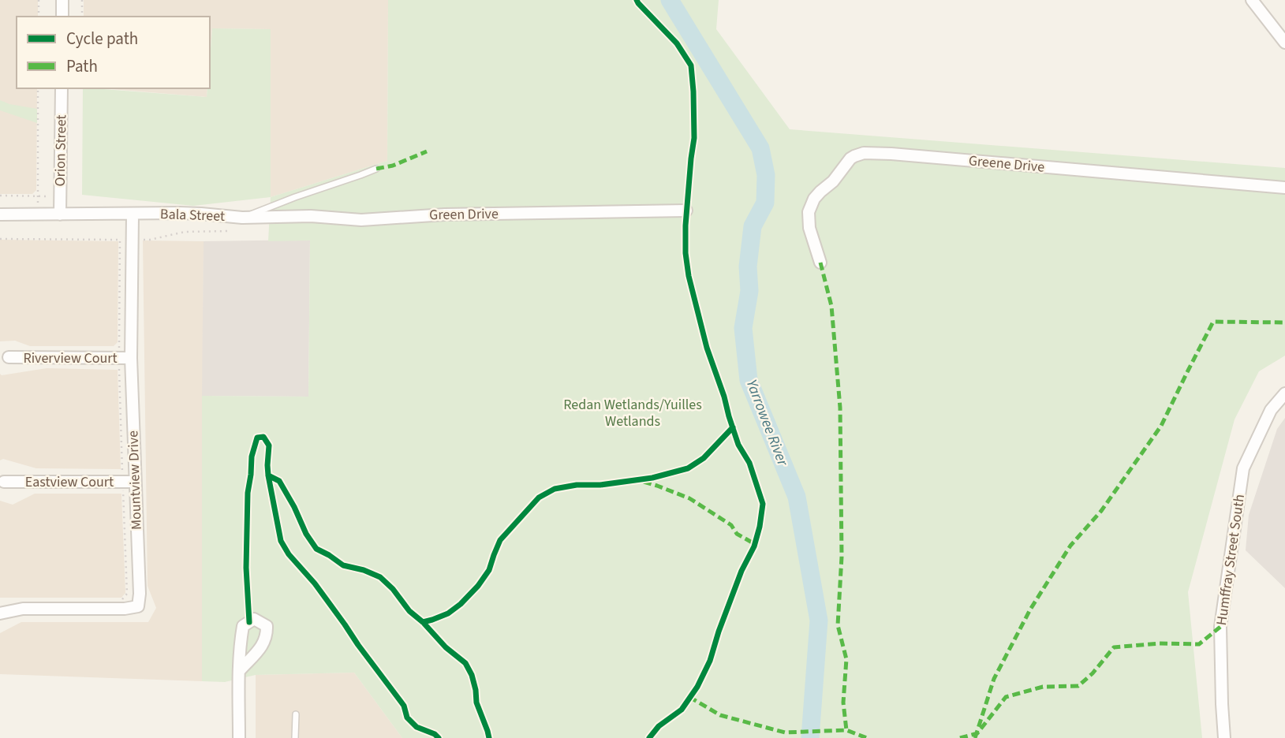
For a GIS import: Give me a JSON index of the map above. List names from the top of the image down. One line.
{"streets":{"street":["Orion Street","Greene Drive","Green Drive","Bala Street","Riverview Court","Mountview Drive","Eastview Court","Humffray Street South"]},"crossings":[["Orion Street","Bala Street"],["Green Drive","Bala Street"],["Bala Street","Mountview Drive"],["Riverview Court","Mountview Drive"],["Mountview Drive","Eastview Court"]],"water":["Yarrowee River"],"parks":["Redan Wetlands/Yuilles Wetlands"],"legend":["Cycle path","Path"]}
